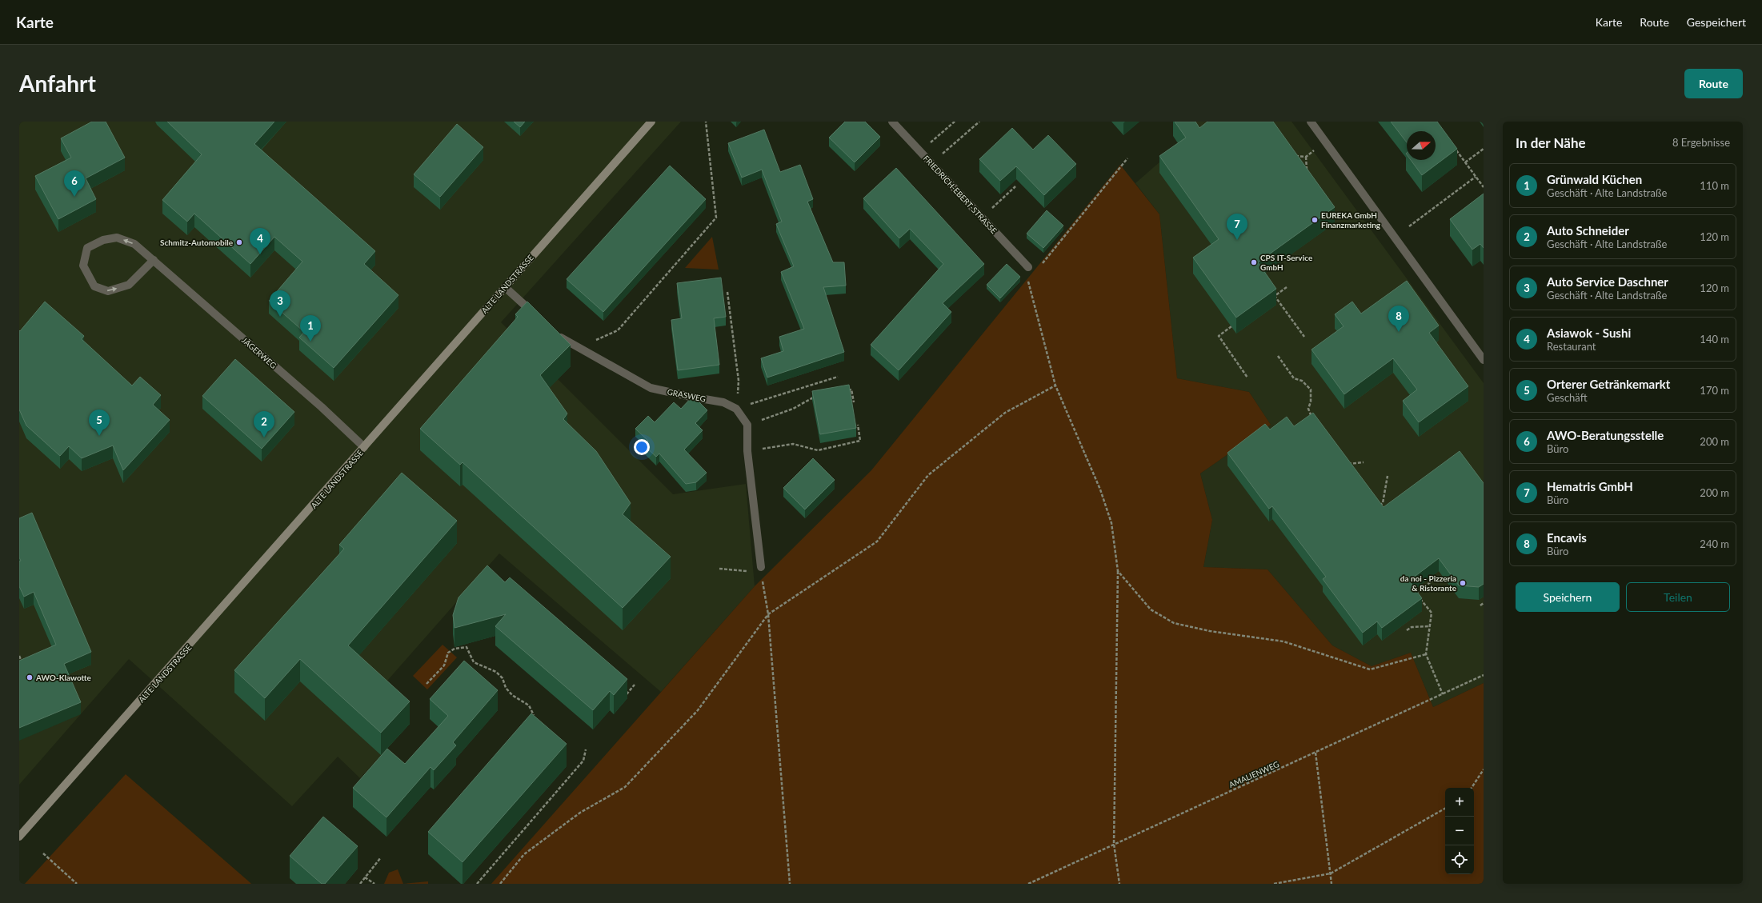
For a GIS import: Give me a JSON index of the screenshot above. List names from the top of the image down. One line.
{"streets":{"main road":["ALTE LANDSTRASSE"],"street":["FRIEDRICH-EBERT-STRASSE","JÄGERWEG","GRASWEG"],"path":["AMALIENWEG"]},"crossings":[["ALTE LANDSTRASSE","JÄGERWEG"]],"places":["EUREKA GmbH Finanzmarketing","Schmitz-Automobile","CPS IT-Service GmbH","da noi - Pizzeria & Ristorante","AWO-Klawotte"],"north":"right","page":{"header":"Karte","nav":["Karte","Route","Gespeichert"],"buttons":["Route",["Speichern","Teilen"]],"title":"Anfahrt","heading":["In der Nähe","8 Ergebnisse"],"list":[{"mark":"1","name":"Grünwald Küchen","note":"Geschäft · Alte Landstraße","value":"110 m"},{"mark":"2","name":"Auto Schneider","note":"Geschäft · Alte Landstraße","value":"120 m"},{"mark":"3","name":"Auto Service Daschner","note":"Geschäft · Alte Landstraße","value":"120 m"},{"mark":"4","name":"Asiawok - Sushi","note":"Restaurant","value":"140 m"},{"mark":"5","name":"Orterer Getränkemarkt","note":"Geschäft","value":"170 m"},{"mark":"6","name":"AWO-Beratungsstelle","note":"Büro","value":"200 m"},{"mark":"7","name":"Hematris GmbH","note":"Büro","value":"200 m"},{"mark":"8","name":"Encavis","note":"Büro","value":"240 m"}],"pins":["6","7","4","3","8","1","5","2"],"map_buttons":["+","−"]}}
